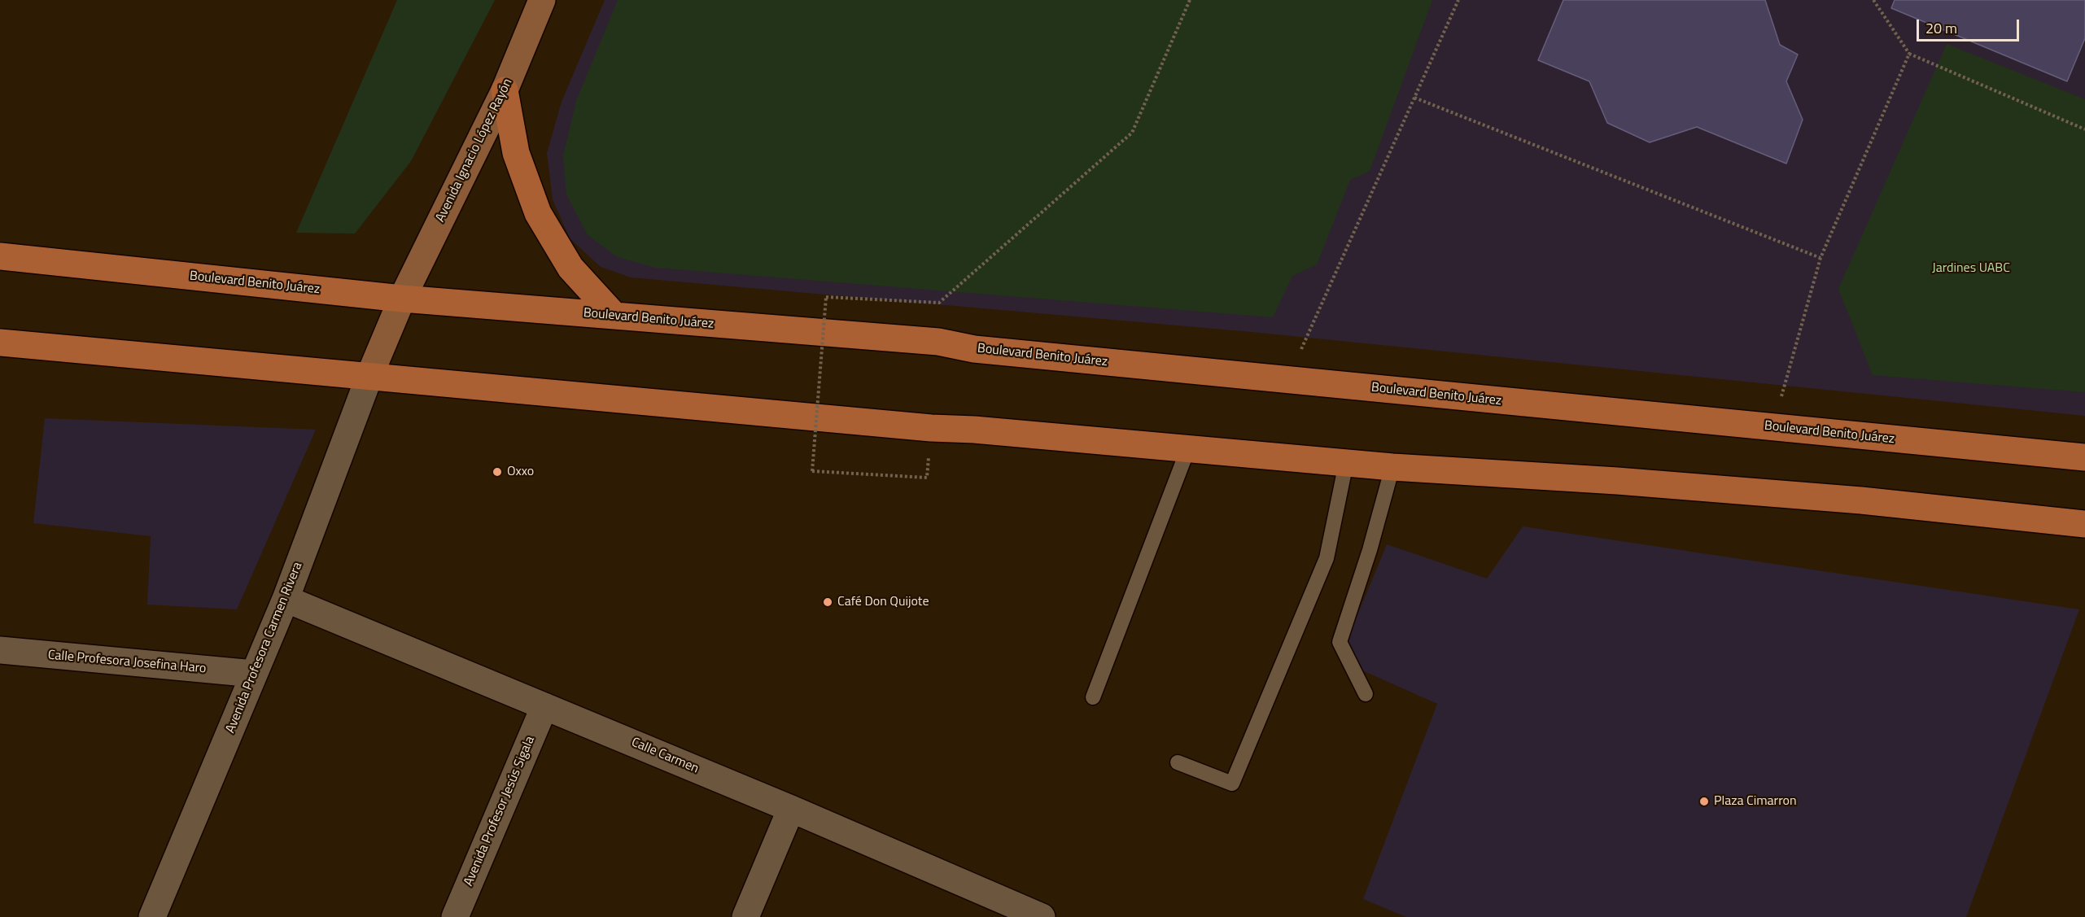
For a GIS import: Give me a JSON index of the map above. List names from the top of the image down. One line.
{"streets":{"main road":["Boulevard Benito Juárez"],"street":["Avenida Ignacio López Rayón","Avenida Profesora Carmen Rivera","Calle Profesora Josefina Haro","Calle Carmen","Avenida Profesor Jesús Sigala"]},"crossings":[["Avenida Ignacio López Rayón","Boulevard Benito Juárez"],["Avenida Ignacio López Rayón","Avenida Profesora Carmen Rivera"],["Avenida Profesora Carmen Rivera","Calle Profesora Josefina Haro"],["Avenida Profesora Carmen Rivera","Calle Carmen"],["Calle Carmen","Avenida Profesor Jesús Sigala"]],"parks":["Jardines UABC"],"places":["Oxxo","Café Don Quijote","Plaza Cimarron"],"scale_bar":"20 m"}
